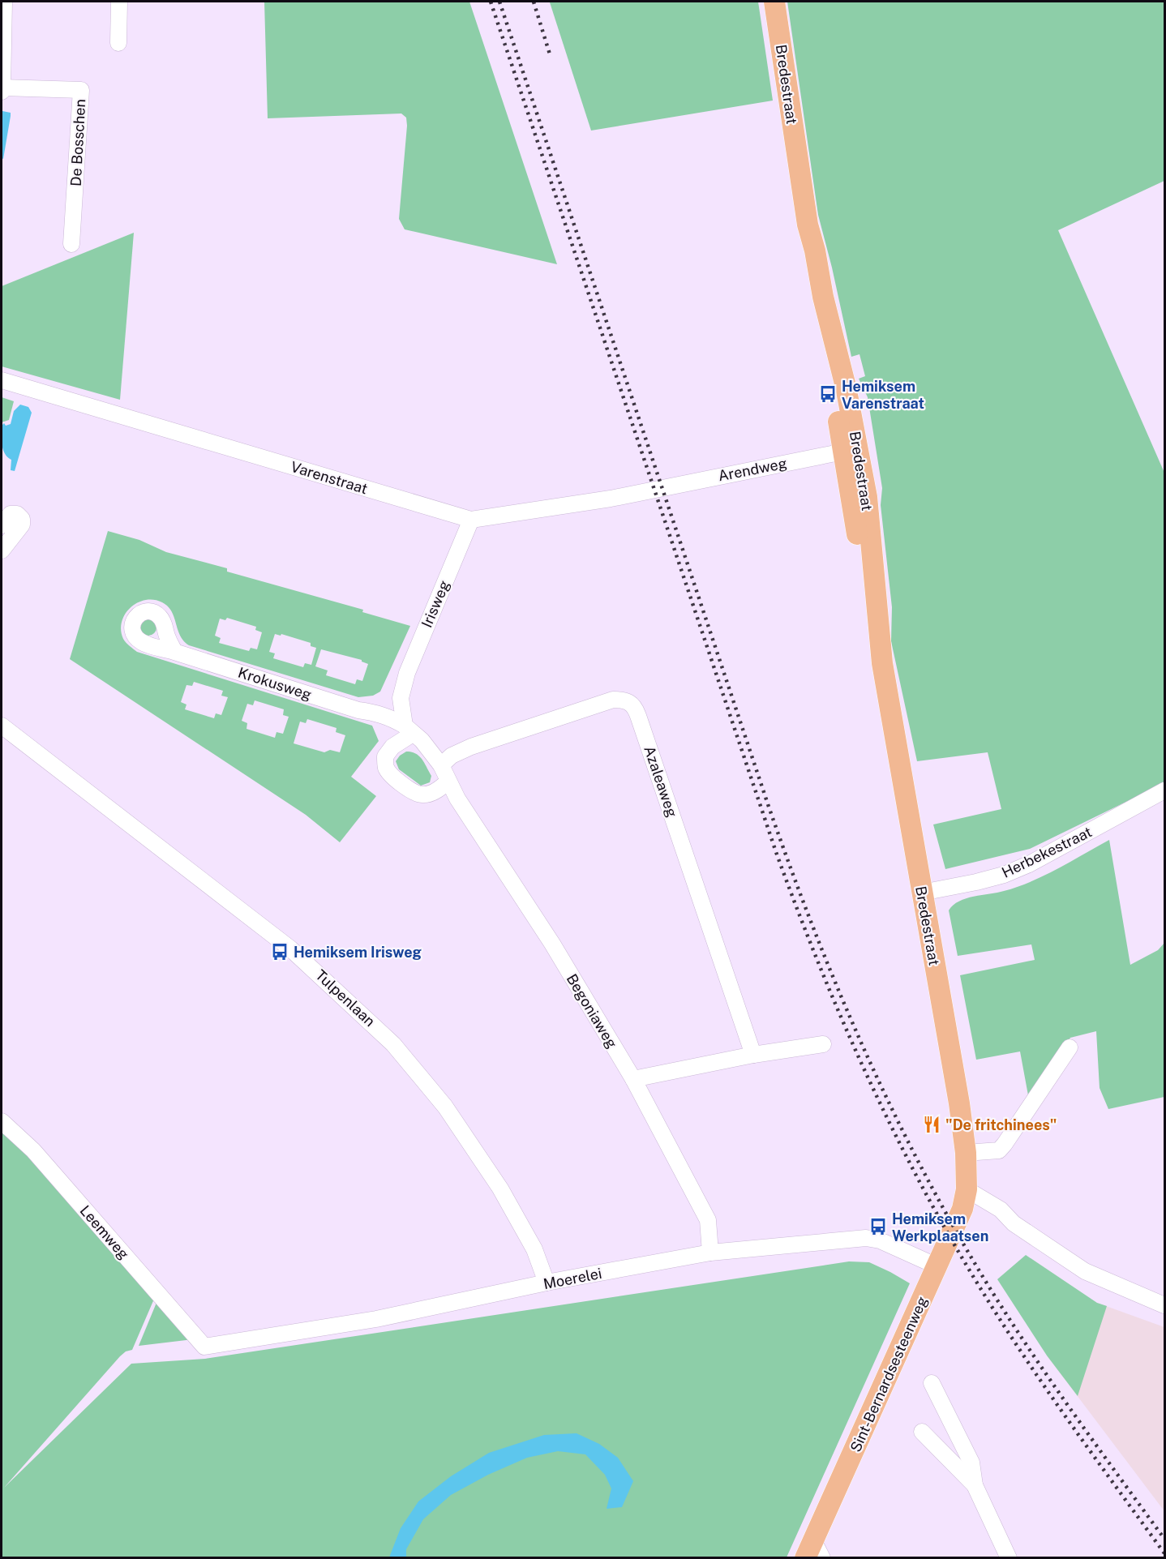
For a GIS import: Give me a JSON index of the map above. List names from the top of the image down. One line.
{"streets":{"main road":["Bredestraat","Sint-Bernardsesteenweg"],"street":["De Bosschen","Arendweg","Varenstraat","Irisweg","Krokusweg","Azaleaweg","Herbekestraat","Tulpenlaan","Begoniaweg","Leemweg","Moerelei"]},"crossings":[["Bredestraat","Arendweg"],["Bredestraat","Herbekestraat"],["Bredestraat","Sint-Bernardsesteenweg"],["Arendweg","Varenstraat"],["Varenstraat","Irisweg"],["Irisweg","Krokusweg"],["Tulpenlaan","Moerelei"],["Begoniaweg","Moerelei"],["Leemweg","Moerelei"],["Moerelei","Sint-Bernardsesteenweg"]],"places":{"bus stop":["Hemiksem Varenstraat","Hemiksem Irisweg","Hemiksem Werkplaatsen"],"restaurant":["\"De fritchinees\""]}}
